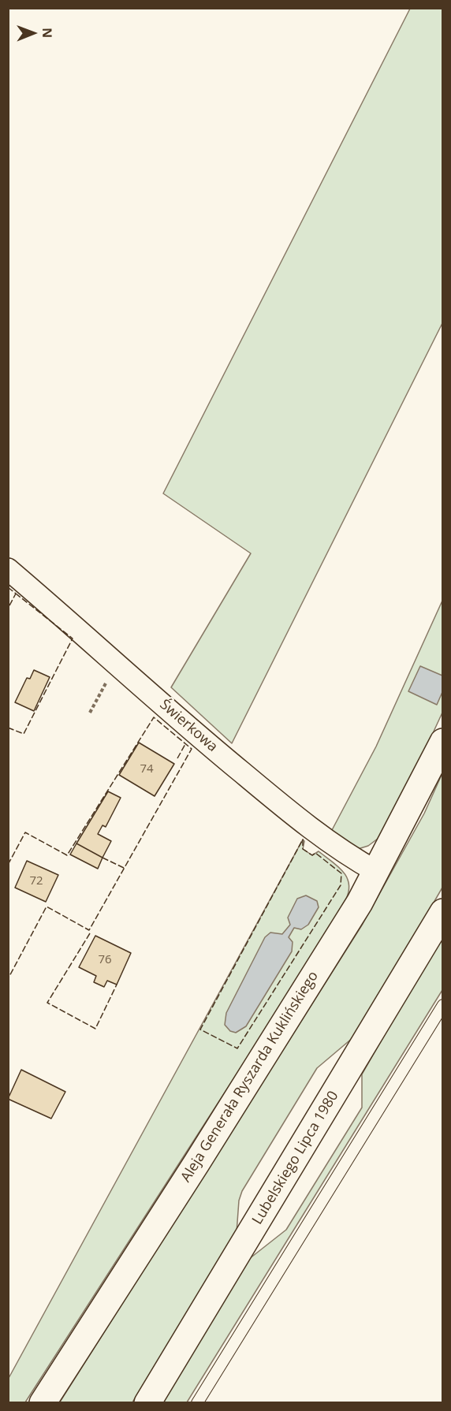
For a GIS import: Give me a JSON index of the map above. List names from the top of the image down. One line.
{"streets":{"street":["Świerkowa","Aleja Generała Ryszarda Kuklińskiego","Lubelskiego Lipca 1980"]},"crossings":[["Świerkowa","Aleja Generała Ryszarda Kuklińskiego"]],"house_numbers":["74","72","76"],"north":"right"}
